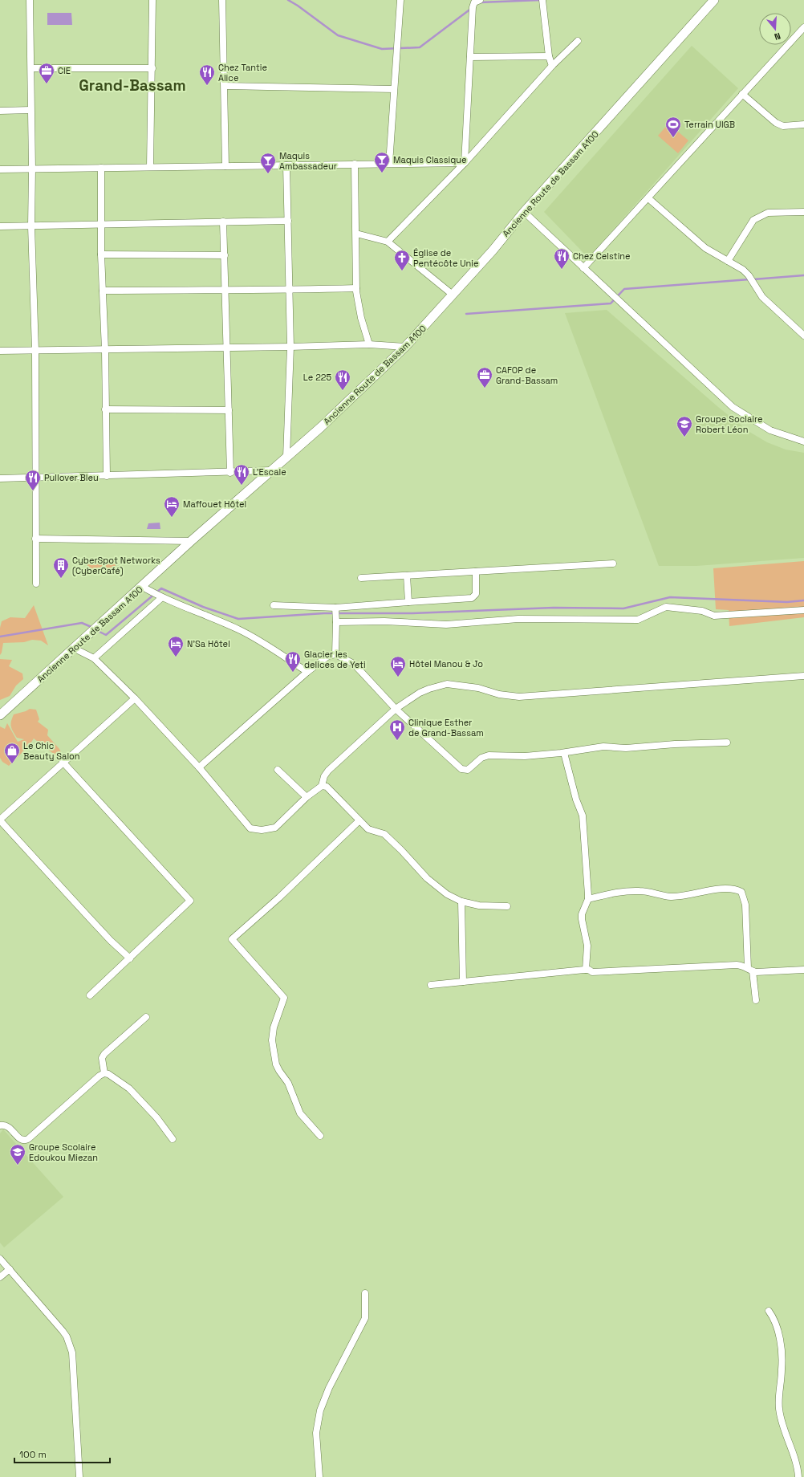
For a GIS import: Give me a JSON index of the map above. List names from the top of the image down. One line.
{"streets":{"main road":["Ancienne Route de Bassam A100"]},"districts":["Grand-Bassam"],"places":{"office":["CIE","CAFOP de Grand-Bassam"],"restaurant":["Chez Tantie Alice","Chez Celstine","Le 225","L'Escale","Pullover Bleu","Glacier les delices de Yeti"],"sports":["Terrain UIGB"],"bar":["Maquis Classique","Maquis Ambassadeur"],"church":["Église de Pentécôte Unie"],"school or university":["Groupe Soclaire Robert Léon","Groupe Scolaire Edoukou Miezan"],"hotel":["Maffouet Hôtel","N’Sa Hôtel","Hôtel Manou & Jo"],"building":["CyberSpot Networks (CyberCafé)"],"hospital":["Clinique Esther de Grand-Bassam"],"shop":["Le Chic Beauty Salon"]},"scale_bar":"100 m","north":"bottom"}
